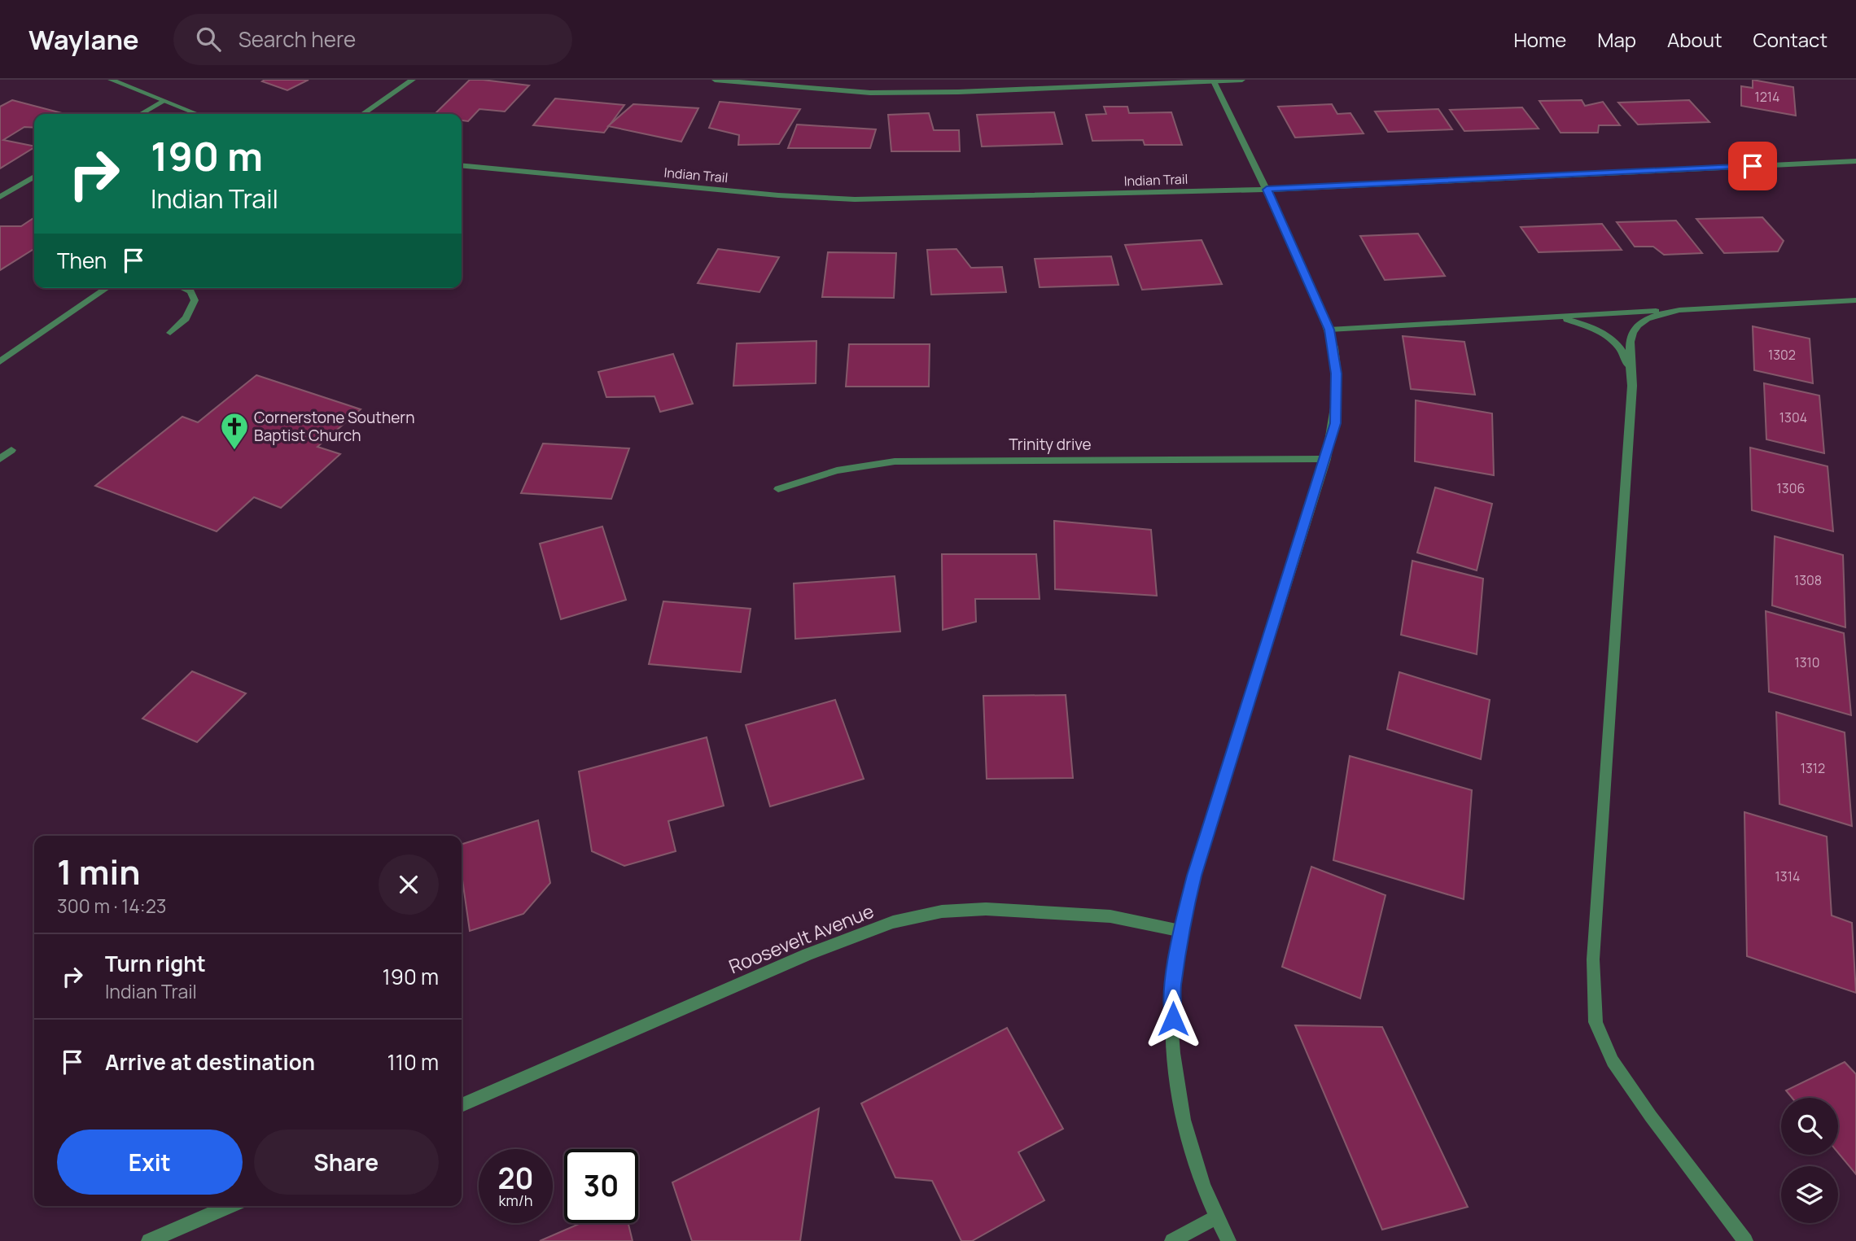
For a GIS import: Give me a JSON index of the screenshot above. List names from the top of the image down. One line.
{"streets":{"street":["Indian Trail","Trinity drive","Roosevelt Avenue"]},"places":{"church":["Cornerstone Southern Baptist Church"]},"house_numbers":["1214","1302","1304","1306","1308","1310","1312","1314"],"page":{"header":"Waylane","search":"Search here","nav":["Home","Map","About","Contact"],"turn":["190 m","Indian Trail"],"then":"Then","heading":["1 min","300 m · 14:23"],"list":[{"name":"Turn right","note":"Indian Trail","value":"190 m"},{"name":"Arrive at destination","value":"110 m"}],"buttons":["Exit","Share"],"speed":"20 km/h","limit":"30"}}
